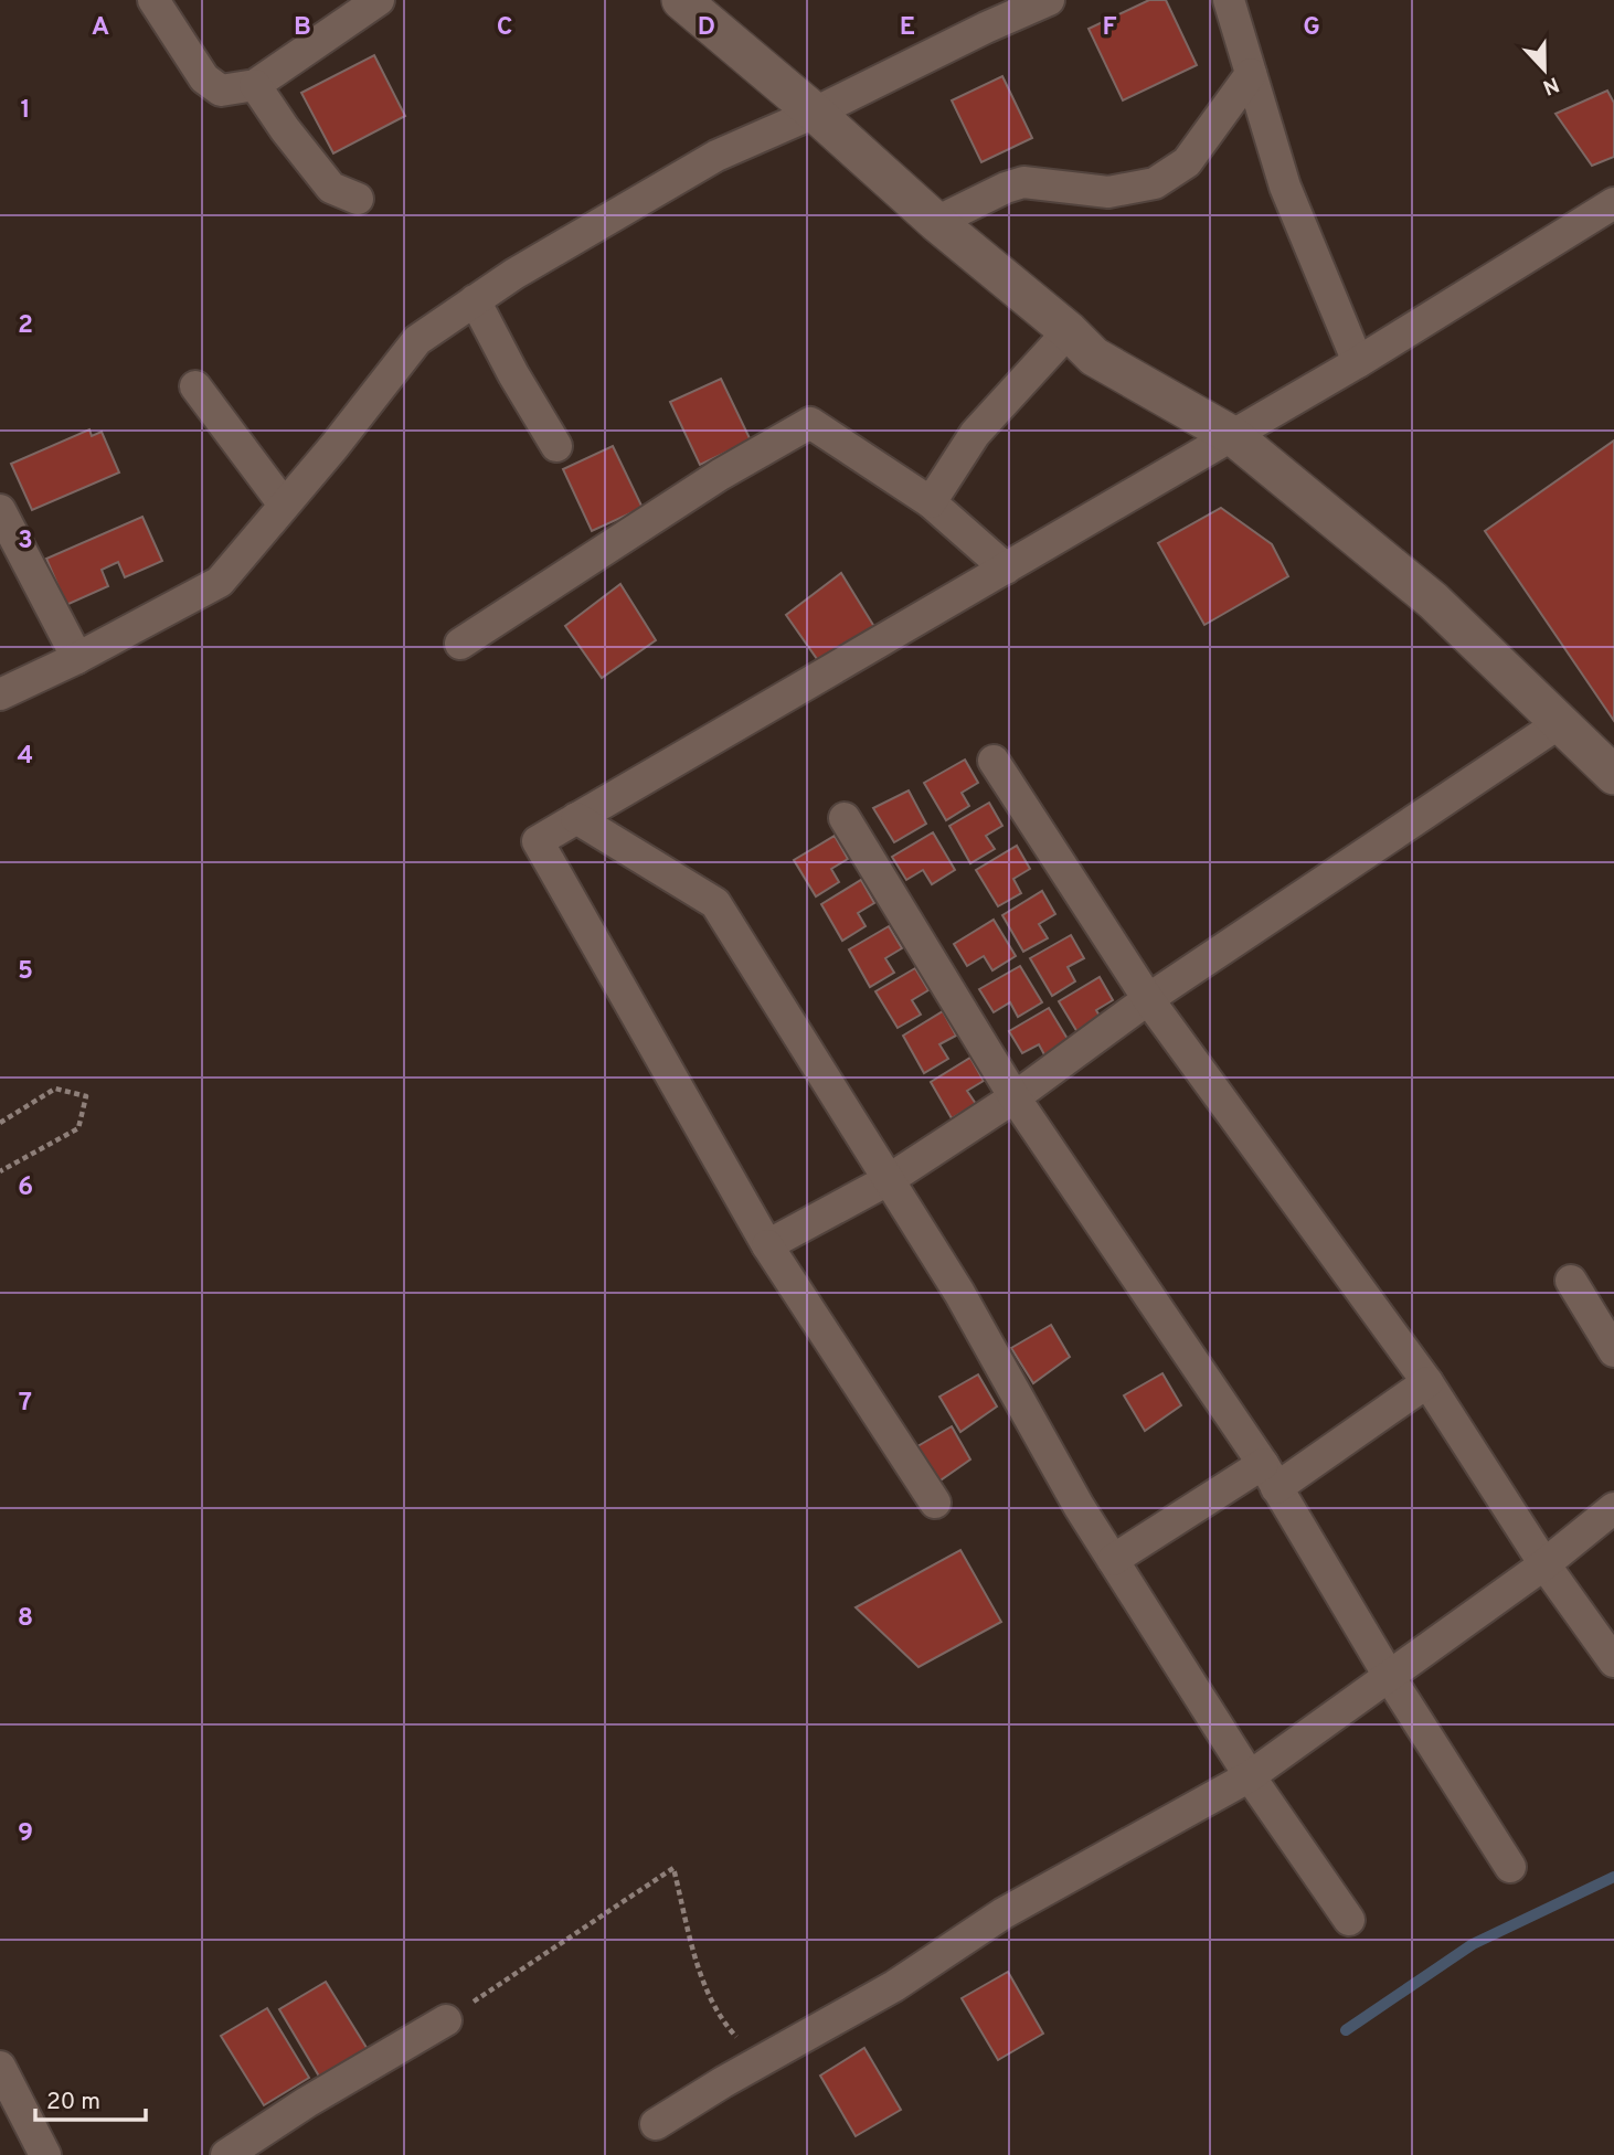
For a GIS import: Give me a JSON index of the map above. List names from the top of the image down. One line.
{"scale_bar":"20 m","north":"bottom","grid":{"columns":["A","B","C","D","E","F","G"],"rows":["1","2","3","4","5","6","7","8","9"]}}
